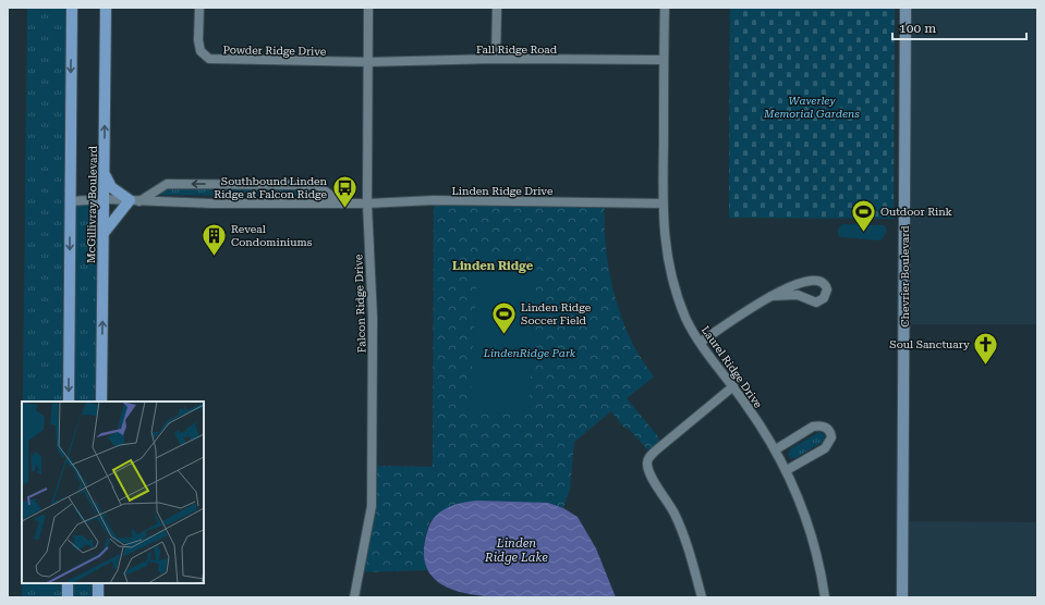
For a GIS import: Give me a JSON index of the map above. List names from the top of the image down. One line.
{"streets":{"main road":["McGillivray Boulevard"],"street":["Fall Ridge Road","Powder Ridge Drive","Linden Ridge Drive","Chevrier Boulevard","Falcon Ridge Drive","Laurel Ridge Drive"]},"crossings":[["Fall Ridge Road","Powder Ridge Drive"],["Fall Ridge Road","Falcon Ridge Drive"],["Fall Ridge Road","Laurel Ridge Drive"],["Powder Ridge Drive","Falcon Ridge Drive"],["Linden Ridge Drive","McGillivray Boulevard"],["Linden Ridge Drive","Falcon Ridge Drive"],["Linden Ridge Drive","Laurel Ridge Drive"]],"districts":["Linden Ridge"],"water":["Linden Ridge Lake"],"parks":["Waverley Memorial Gardens","LindenRidge Park"],"places":{"bus stop":["Southbound Linden Ridge at Falcon Ridge"],"sports":["Outdoor Rink","Linden Ridge Soccer Field"],"building":["Reveal Condominiums"],"church":["Soul Sanctuary"]},"scale_bar":"100 m"}
